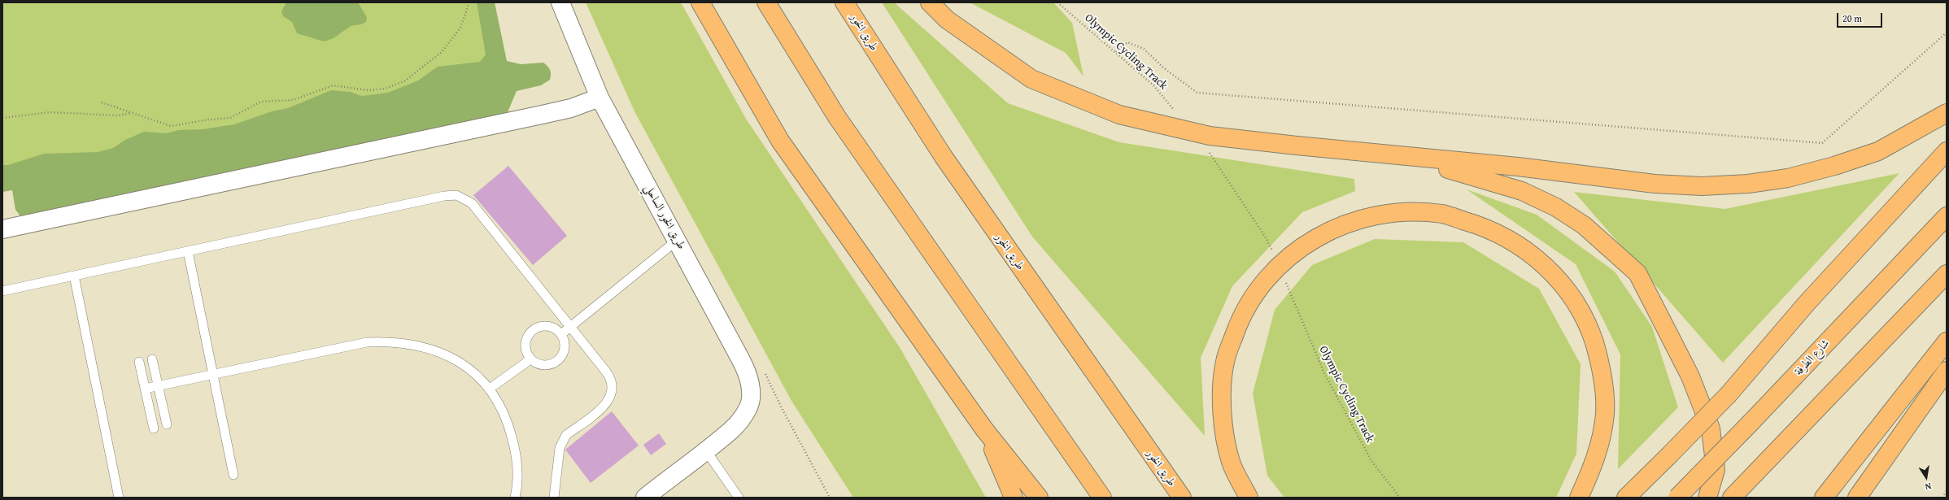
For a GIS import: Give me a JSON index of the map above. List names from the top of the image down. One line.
{"streets":{"main road":["طريق الخور","شارع الطرفة"],"street":["طريق الخور الساحلي"],"path":["Olympic Cycling Track"]},"scale_bar":"20 m","north":"bottom"}
